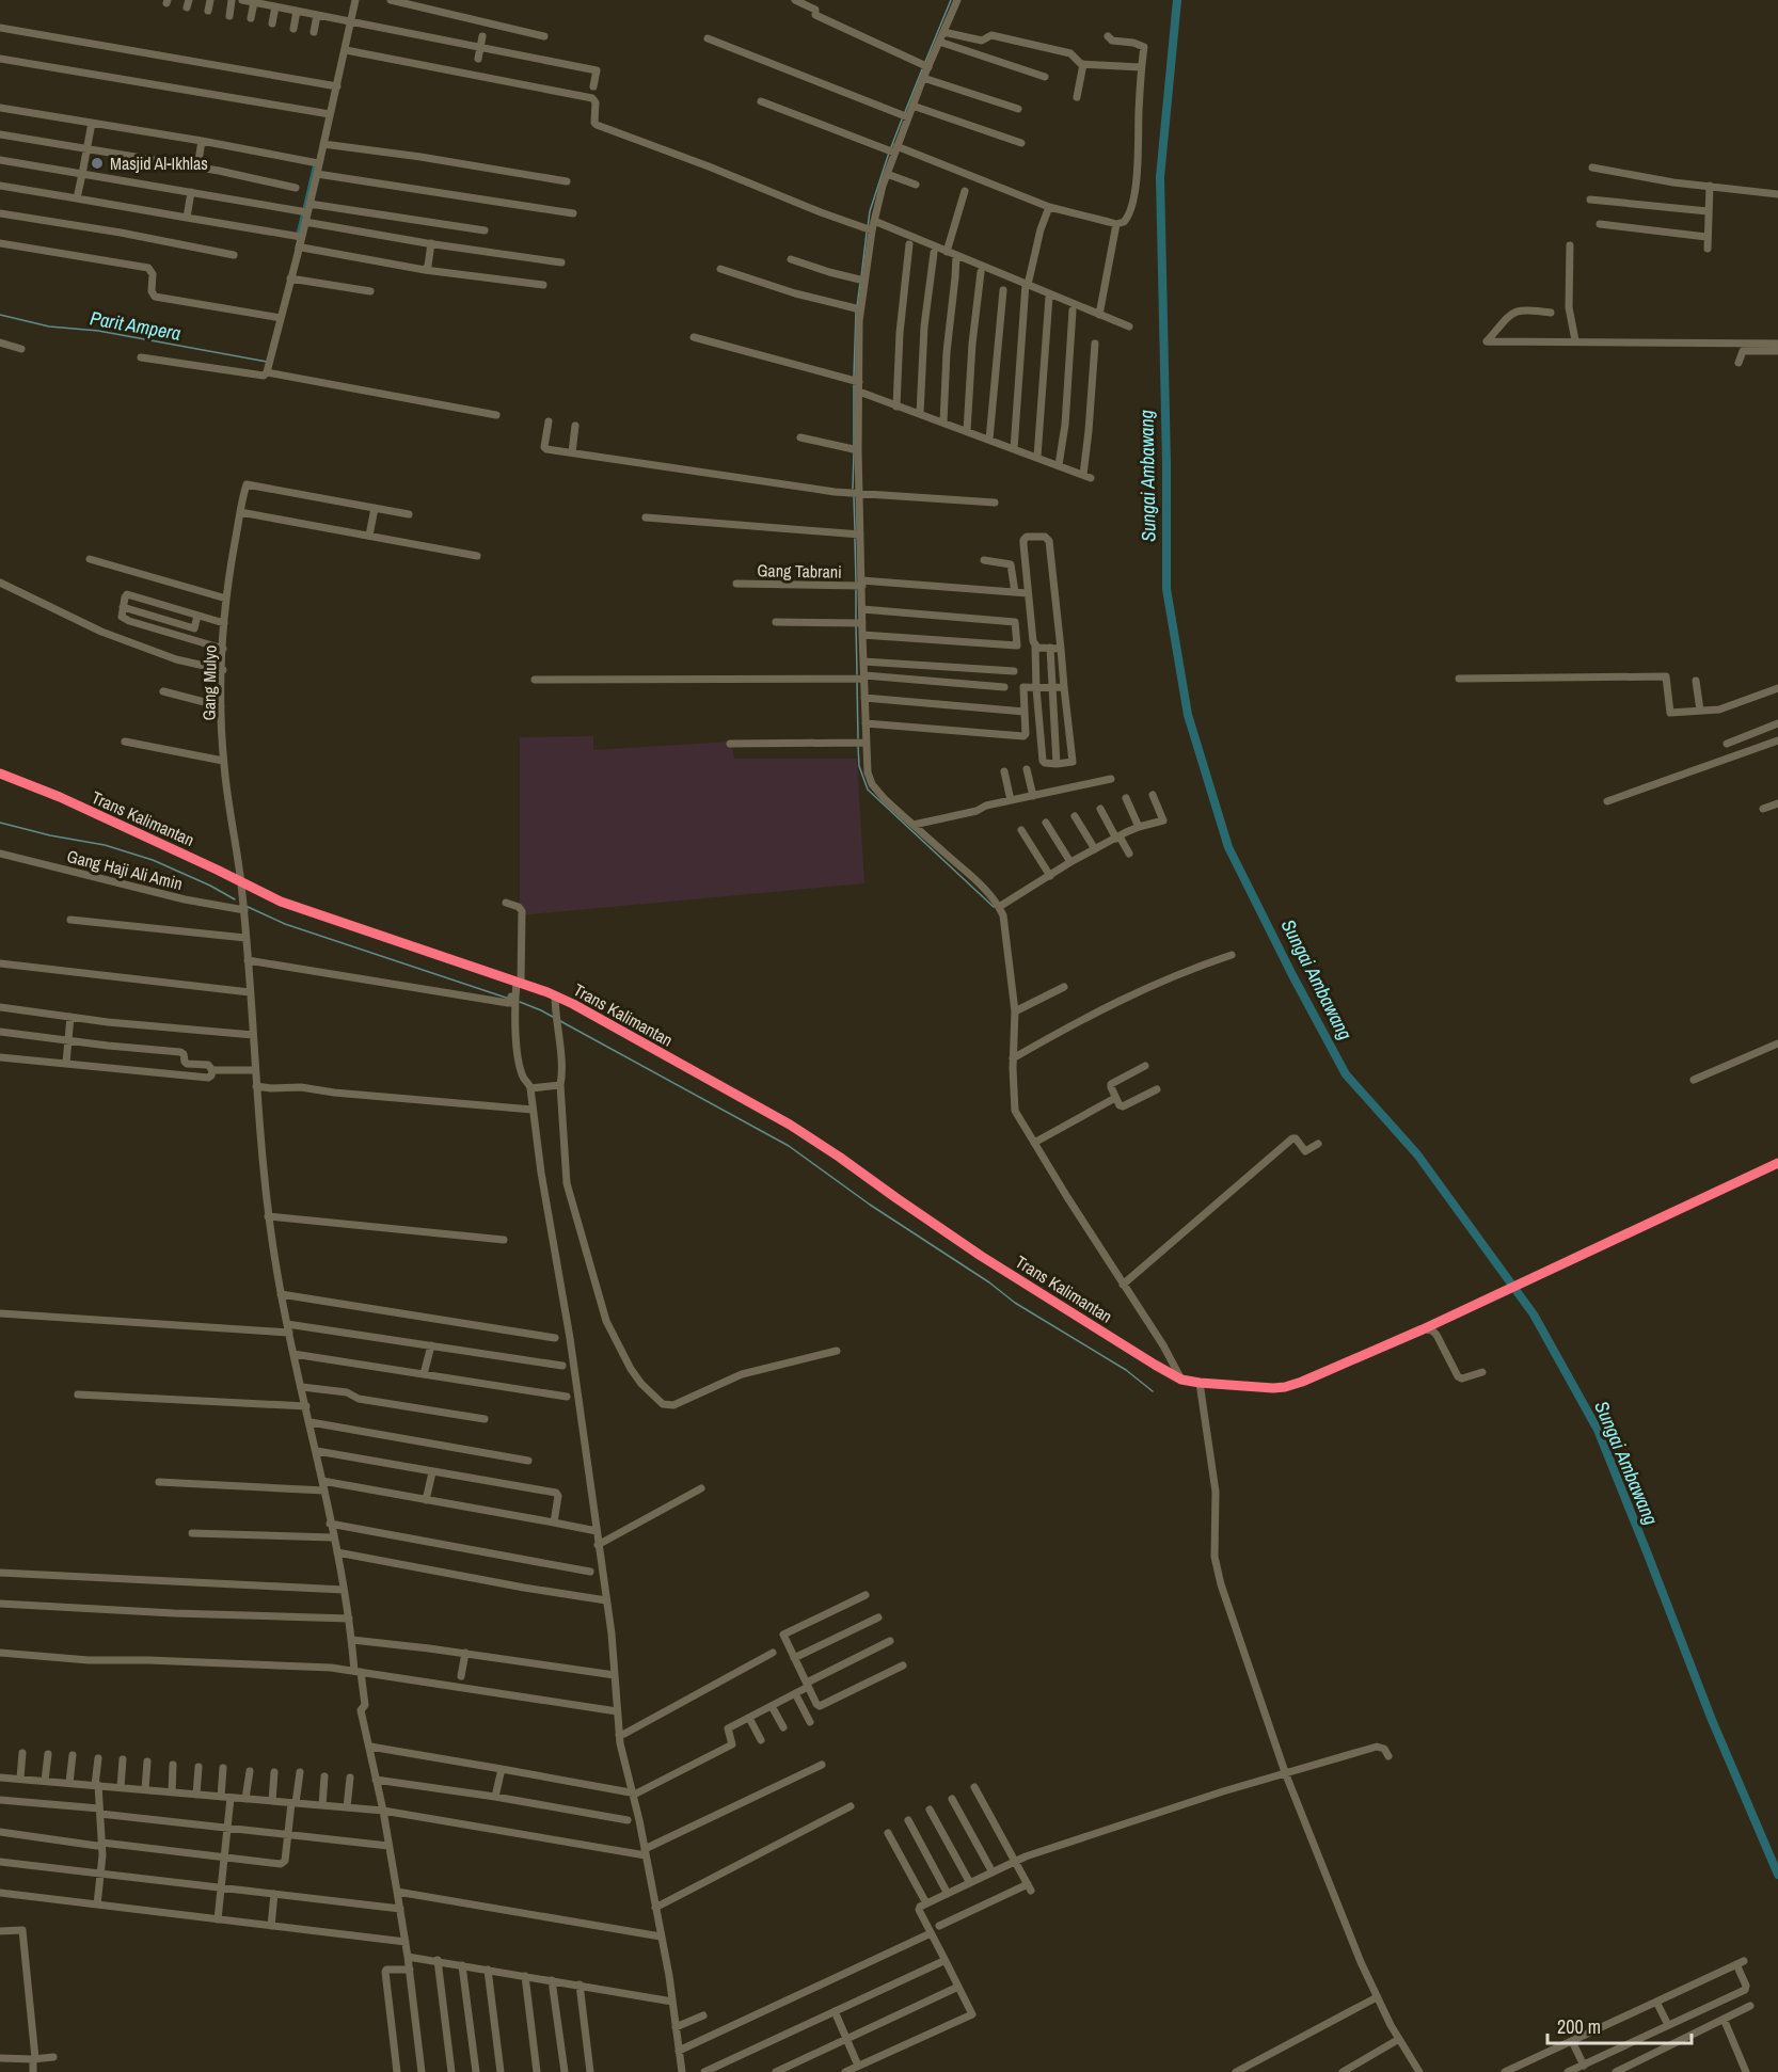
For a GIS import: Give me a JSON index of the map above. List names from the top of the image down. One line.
{"streets":{"highway":["Trans Kalimantan"],"street":["Gang Tabrani","Gang Mulyo","Gang Haji Ali Amin"]},"crossings":[["Gang Mulyo","Trans Kalimantan"],["Gang Mulyo","Gang Haji Ali Amin"]],"water":["Parit Ampera","Sungai Ambawang"],"places":["Masjid Al-Ikhlas"],"scale_bar":"200 m"}
